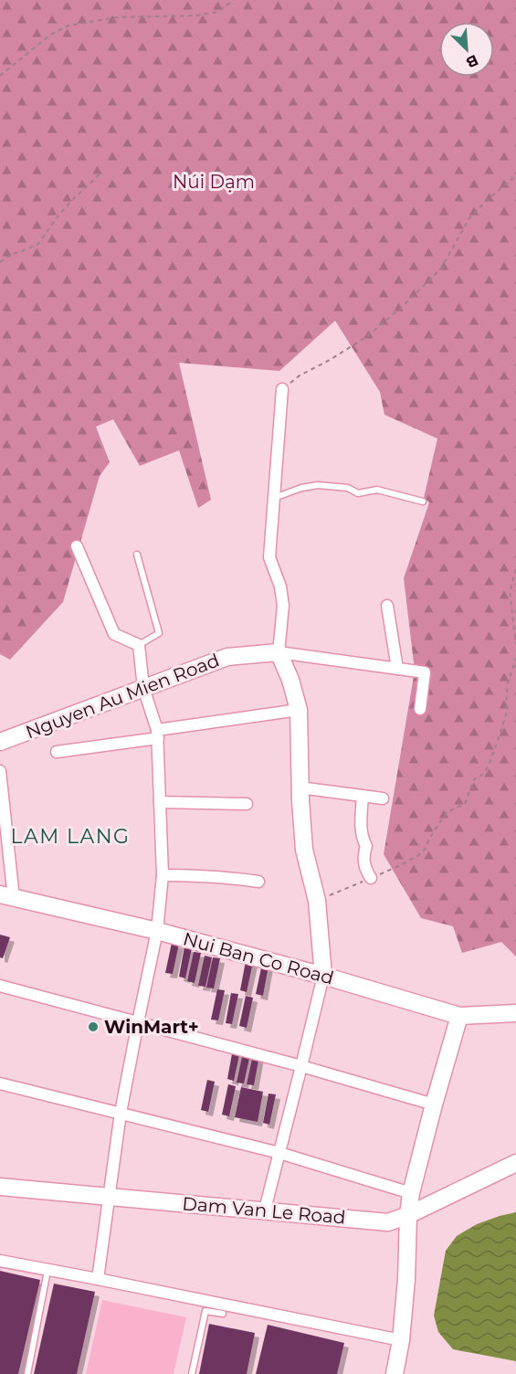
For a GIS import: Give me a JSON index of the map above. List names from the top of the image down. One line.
{"streets":{"street":["Nguyen Au Mien Road","Nui Ban Co Road","Dam Van Le Road"]},"districts":["LAM LANG"],"parks":["Núi Dạm"],"places":["WinMart+"],"north":"bottom right"}
